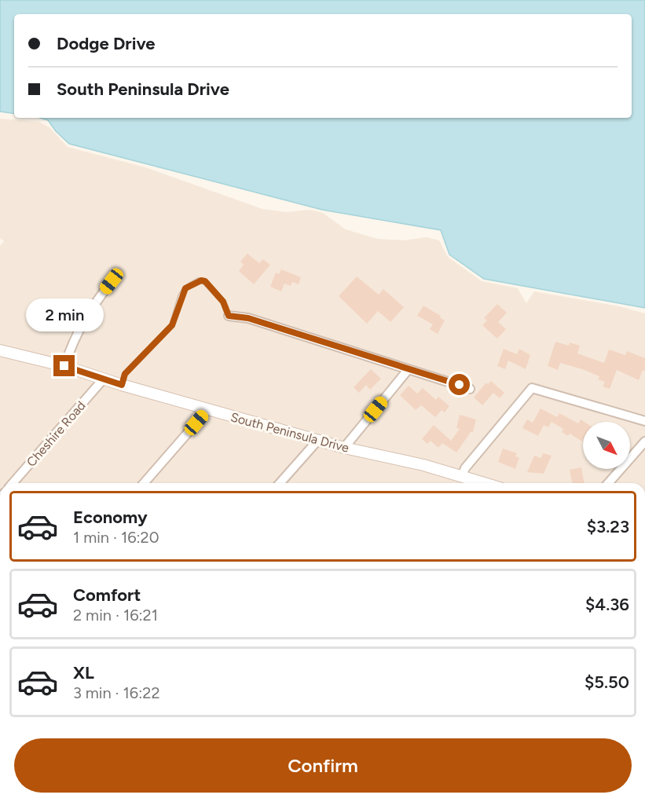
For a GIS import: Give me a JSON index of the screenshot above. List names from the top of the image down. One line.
{"streets":{"main road":["South Peninsula Drive"],"street":["Cheshire Road"]},"crossings":[["South Peninsula Drive","Cheshire Road"]],"north":"bottom right","page":{"banner":["Dodge Drive","South Peninsula Drive"],"bubble":"2 min","list":[{"name":"Economy","note":"1 min · 16:20","value":"$3.23"},{"name":"Comfort","note":"2 min · 16:21","value":"$4.36"},{"name":"XL","note":"3 min · 16:22","value":"$5.50"}],"buttons":"Confirm"}}
